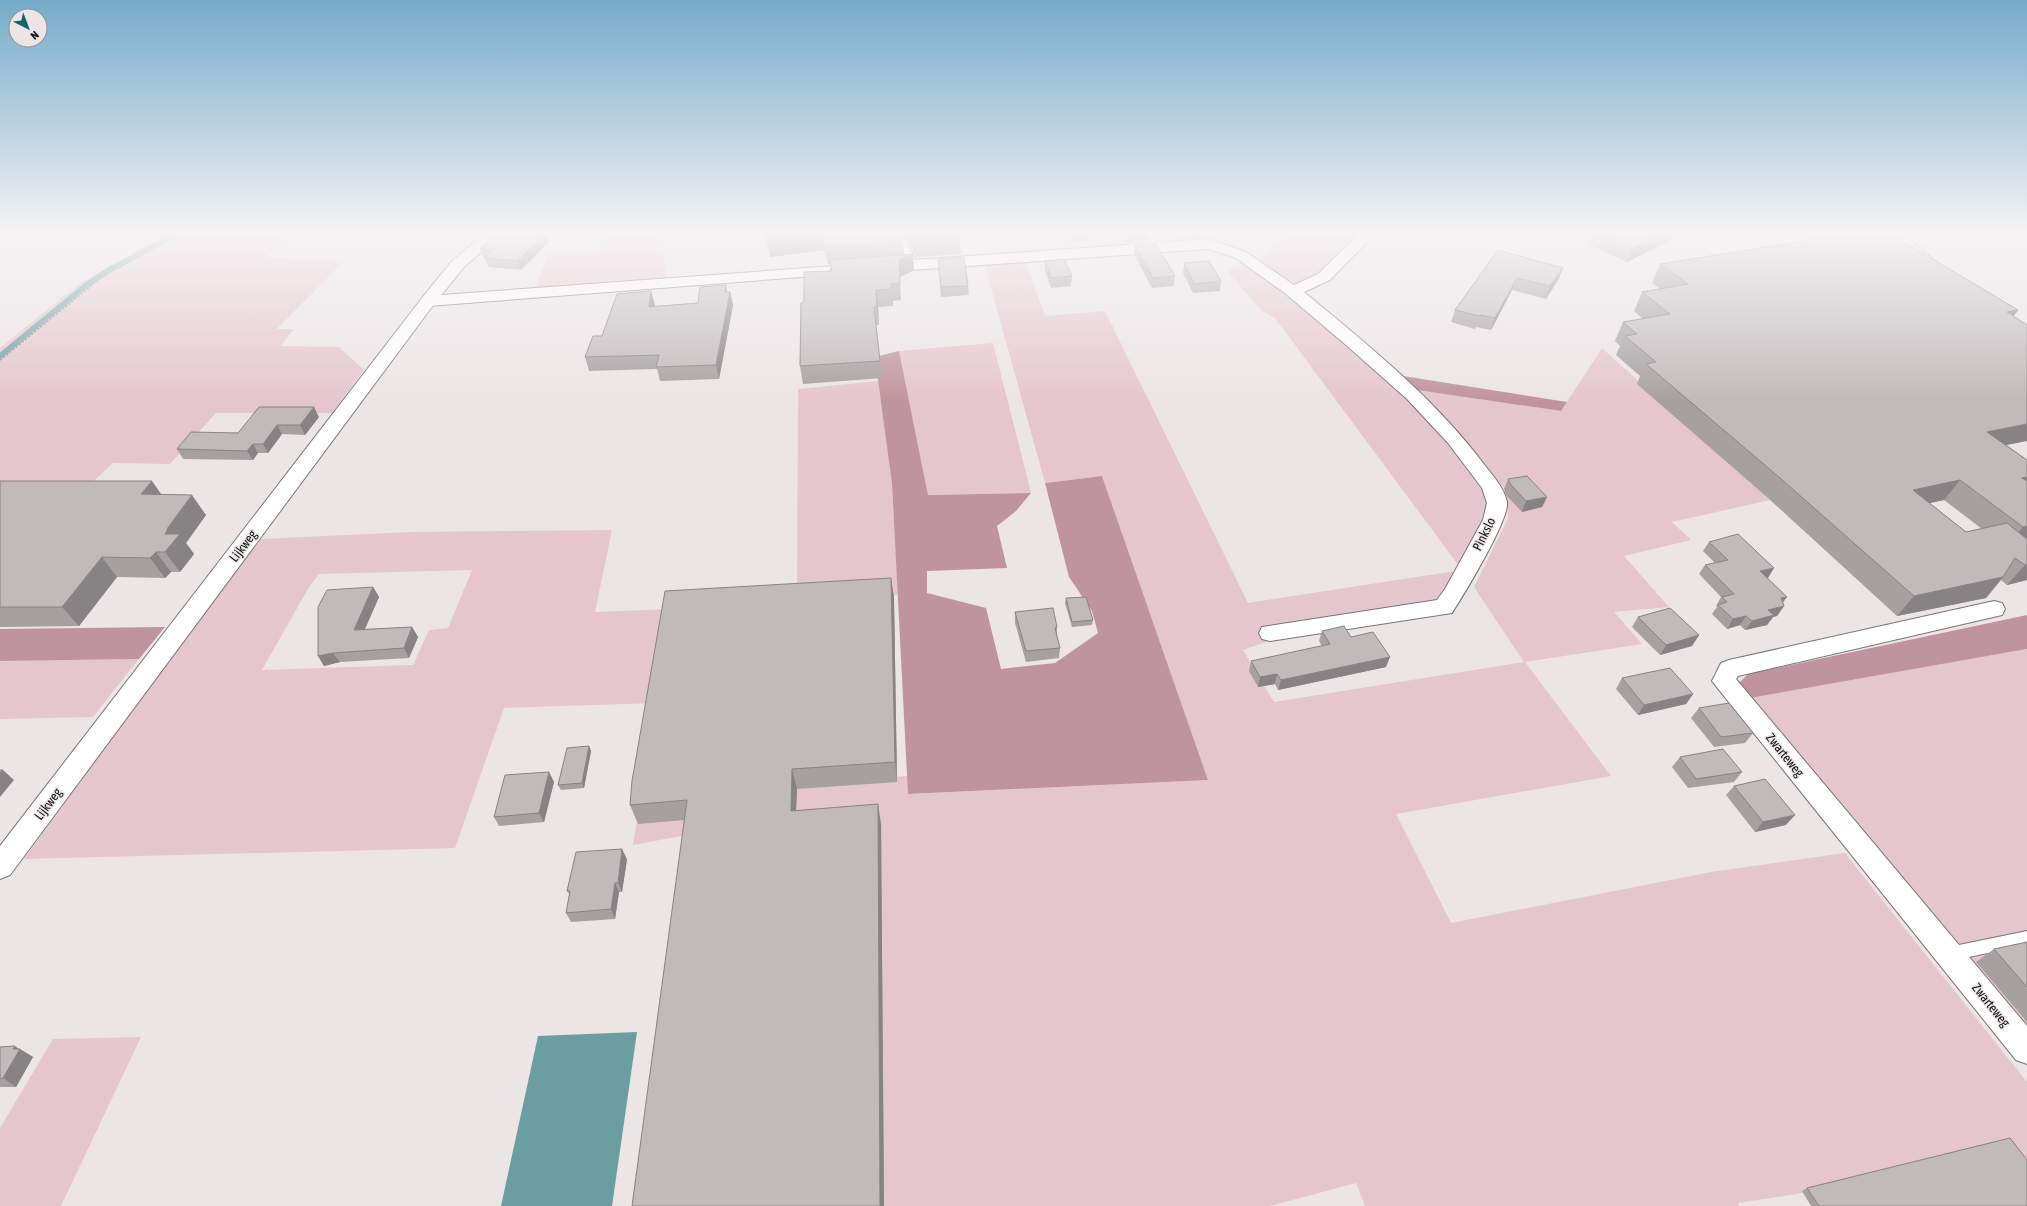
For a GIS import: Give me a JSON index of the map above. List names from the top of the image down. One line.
{"streets":{"street":["Pinkslo","Lijkweg","Zwarteweg"]},"crossings":[["Pinkslo","Lijkweg"]],"north":"bottom right"}
